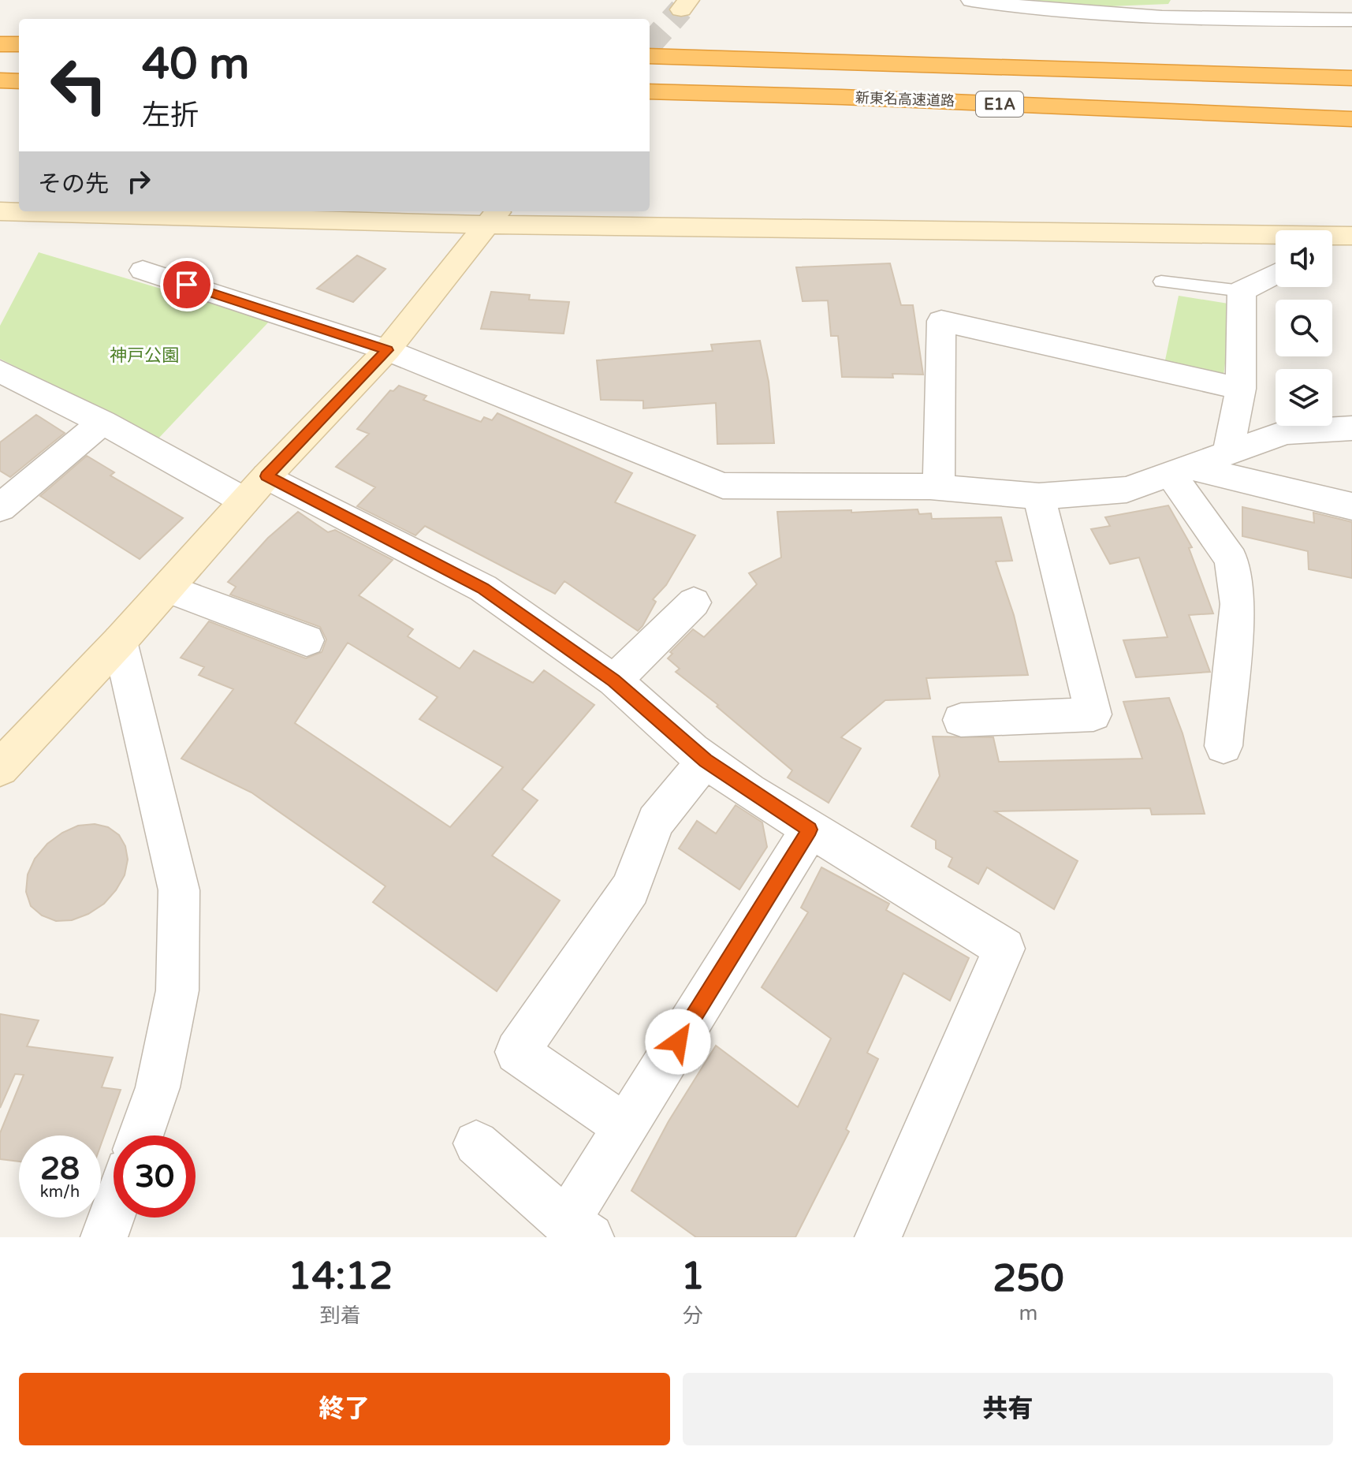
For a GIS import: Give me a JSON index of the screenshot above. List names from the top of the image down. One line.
{"streets":{"highway":["新東名高速道路","E1A"]},"parks":["神戸公園"],"page":{"turn":["40 m","左折"],"then":"その先","speed":"28 km/h","limit":"30","eta":["14:12","到着","1","分","250","m"],"buttons":["終了","共有"]}}
